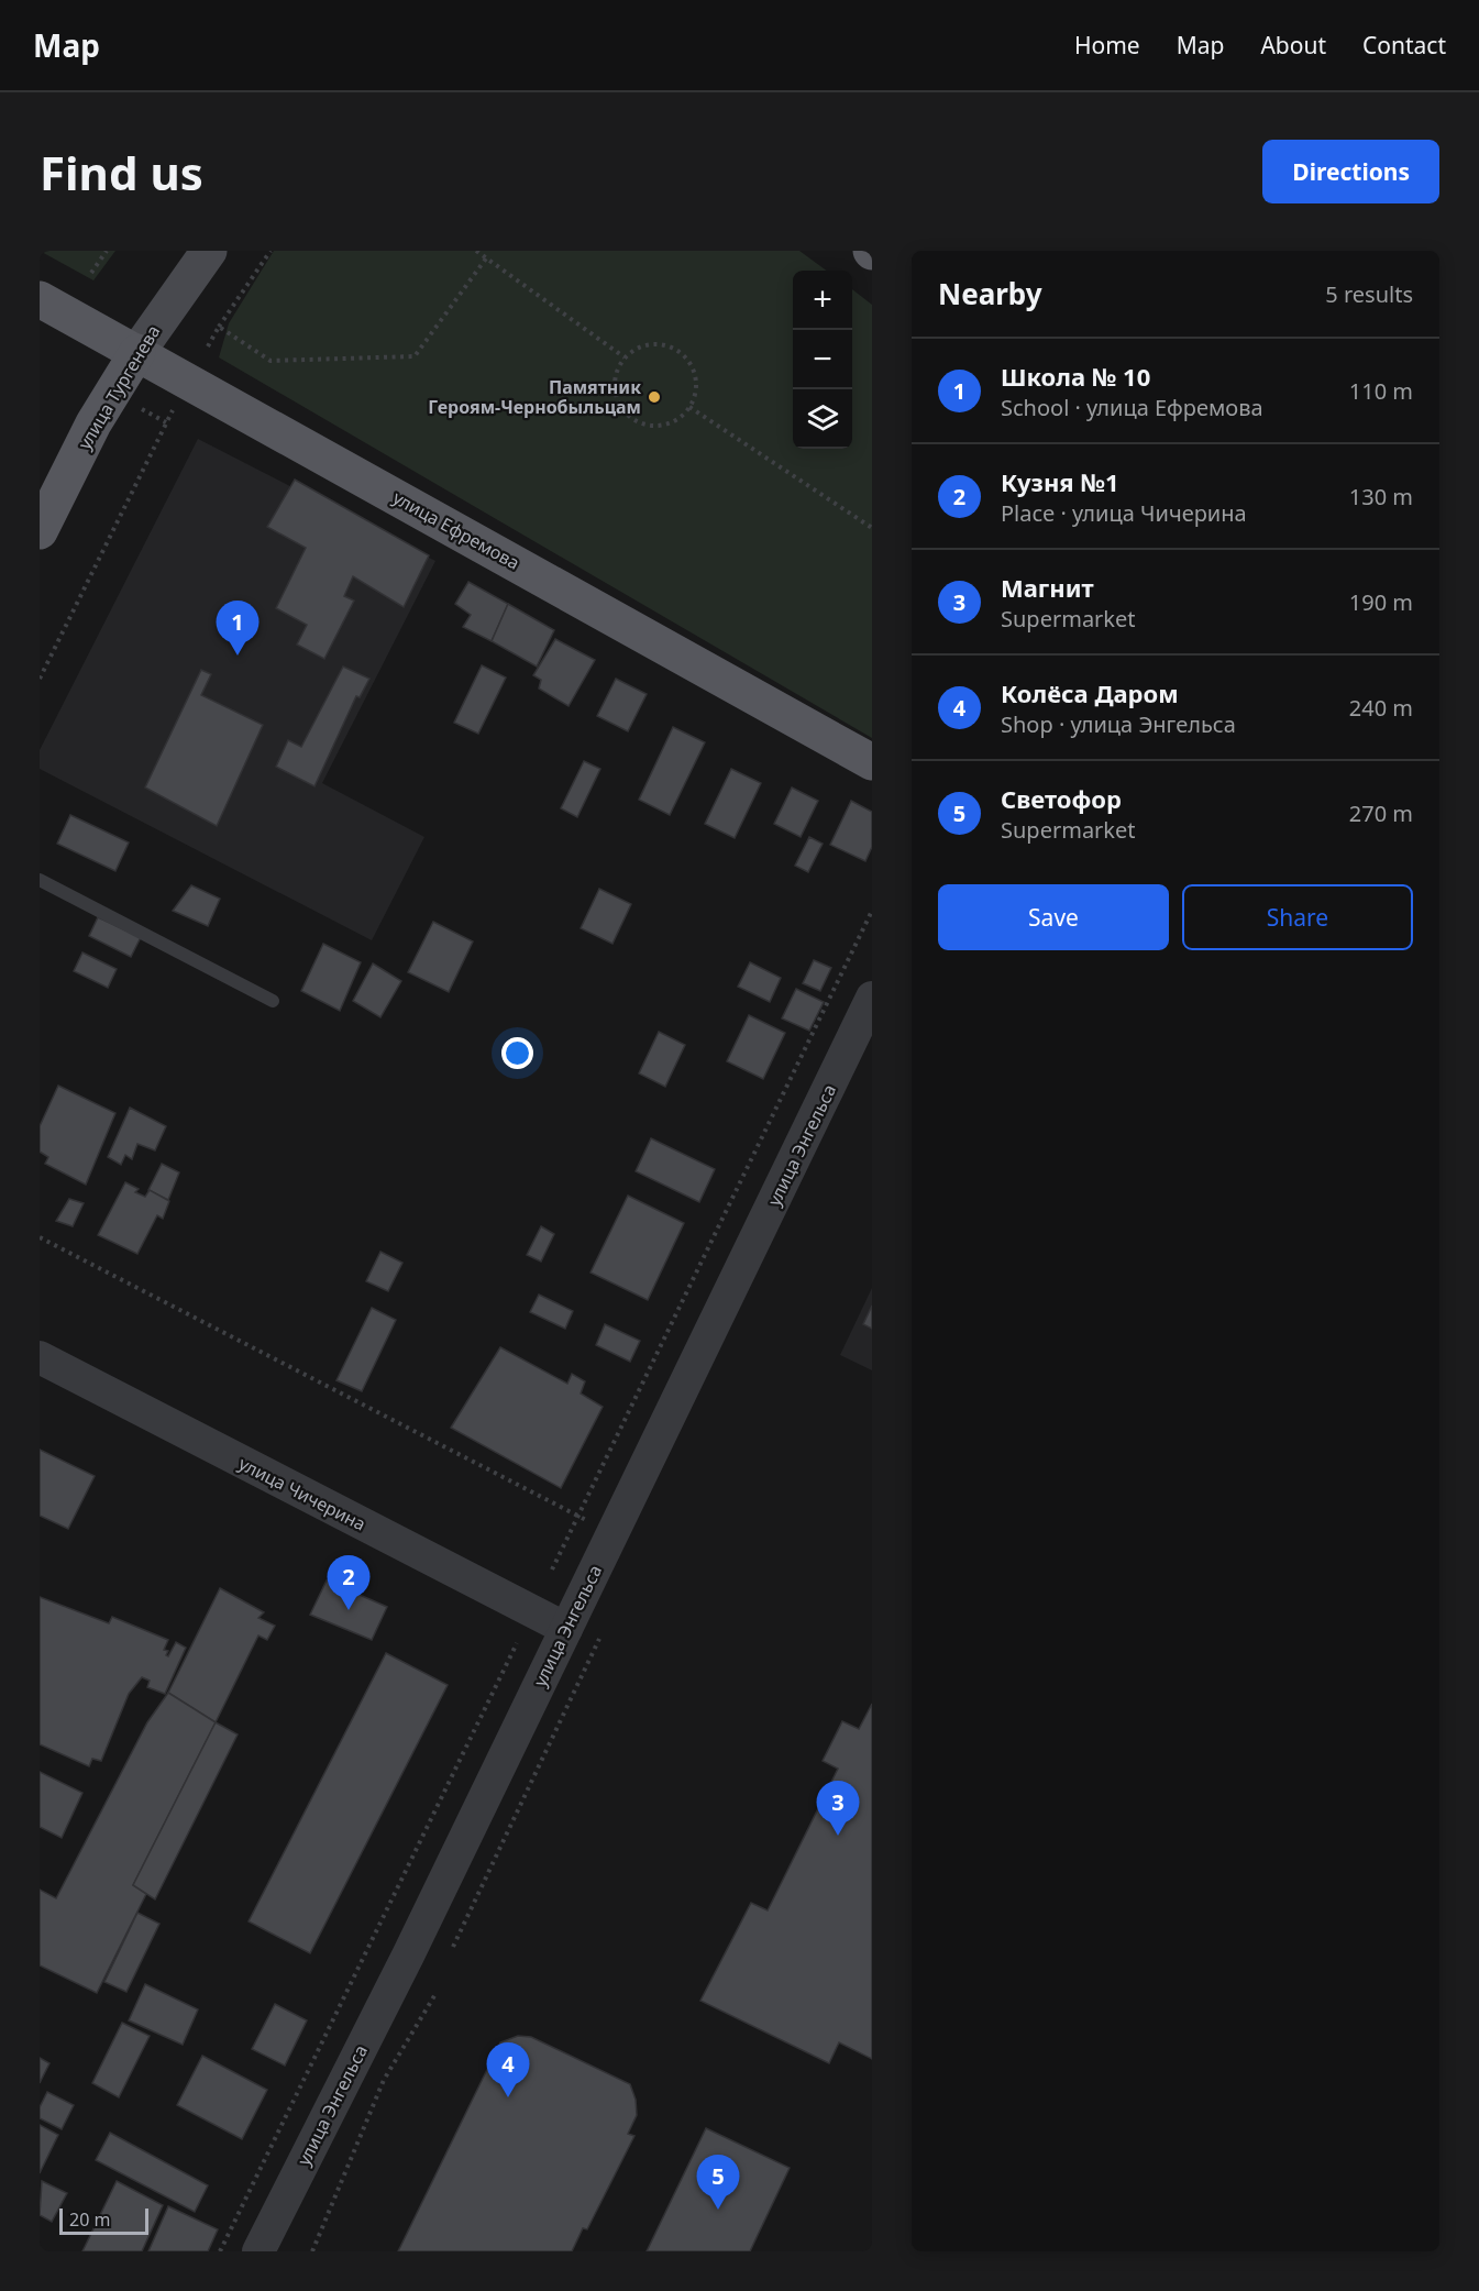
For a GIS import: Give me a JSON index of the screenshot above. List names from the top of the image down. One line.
{"streets":{"main road":["улица Тургенева","улица Ефремова"],"street":["улица Энгельса","улица Чичерина"]},"crossings":[["улица Тургенева","улица Ефремова"],["улица Энгельса","улица Чичерина"]],"places":["Памятник Героям-Чернобыльцам"],"scale_bar":"20 m","page":{"header":"Map","nav":["Home","Map","About","Contact"],"buttons":["Directions",["Save","Share"]],"title":"Find us","heading":["Nearby","5 results"],"map_buttons":["+","−"],"list":[{"mark":"1","name":"Школа № 10","note":"School · улица Ефремова","value":"110 m"},{"mark":"2","name":"Кузня №1","note":"Place · улица Чичерина","value":"130 m"},{"mark":"3","name":"Магнит","note":"Supermarket","value":"190 m"},{"mark":"4","name":"Колёса Даром","note":"Shop · улица Энгельса","value":"240 m"},{"mark":"5","name":"Светофор","note":"Supermarket","value":"270 m"}],"pins":["1","2","3","4","5"],"scale":"20 m"}}
